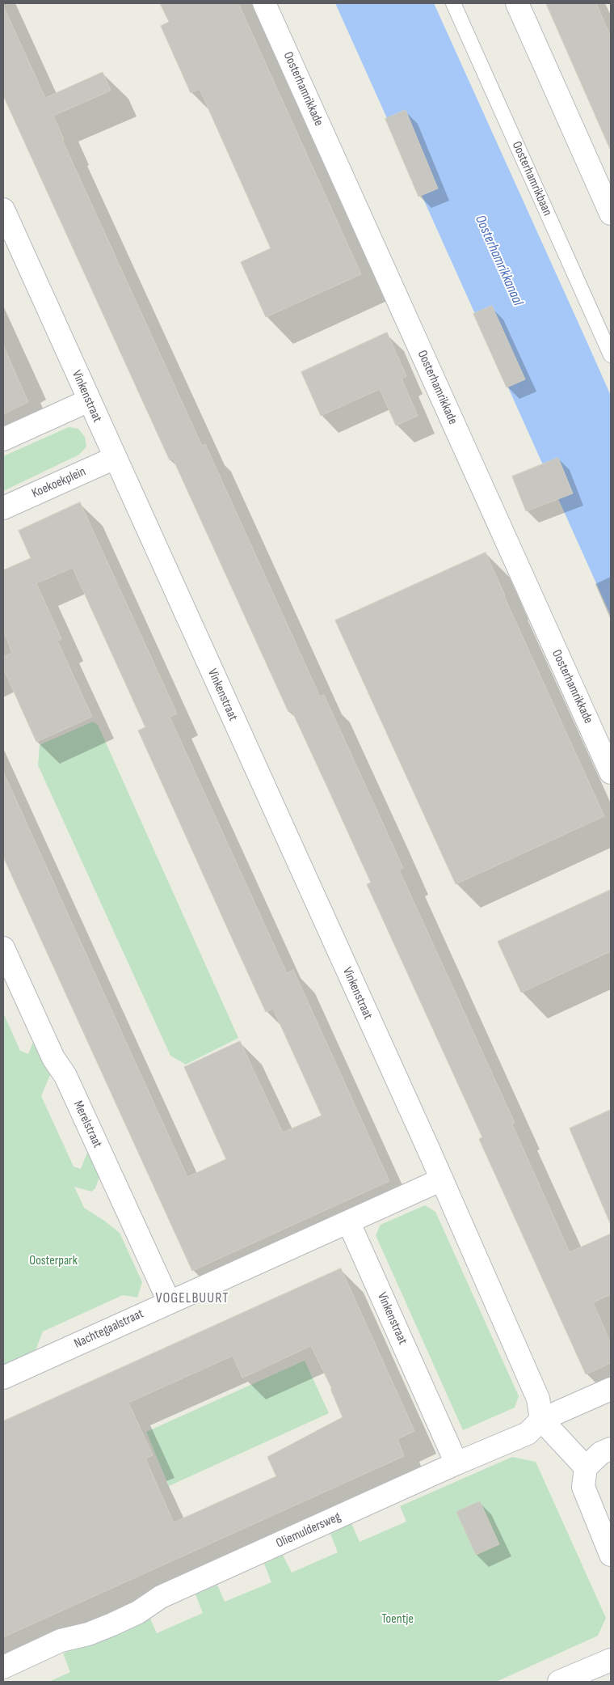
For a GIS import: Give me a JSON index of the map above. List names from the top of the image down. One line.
{"streets":{"street":["Oosterhamrikkade","Vinkenstraat","Koekoekplein","Merelstraat","Nachtegaalstraat","Oliemuldersweg"],"lane":["Oosterhamrikbaan"]},"crossings":[["Vinkenstraat","Koekoekplein"],["Vinkenstraat","Nachtegaalstraat"],["Vinkenstraat","Oliemuldersweg"],["Merelstraat","Nachtegaalstraat"]],"districts":["VOGELBUURT"],"water":["Oosterhamrikkanaal"],"parks":["Oosterpark","Toentje"]}
